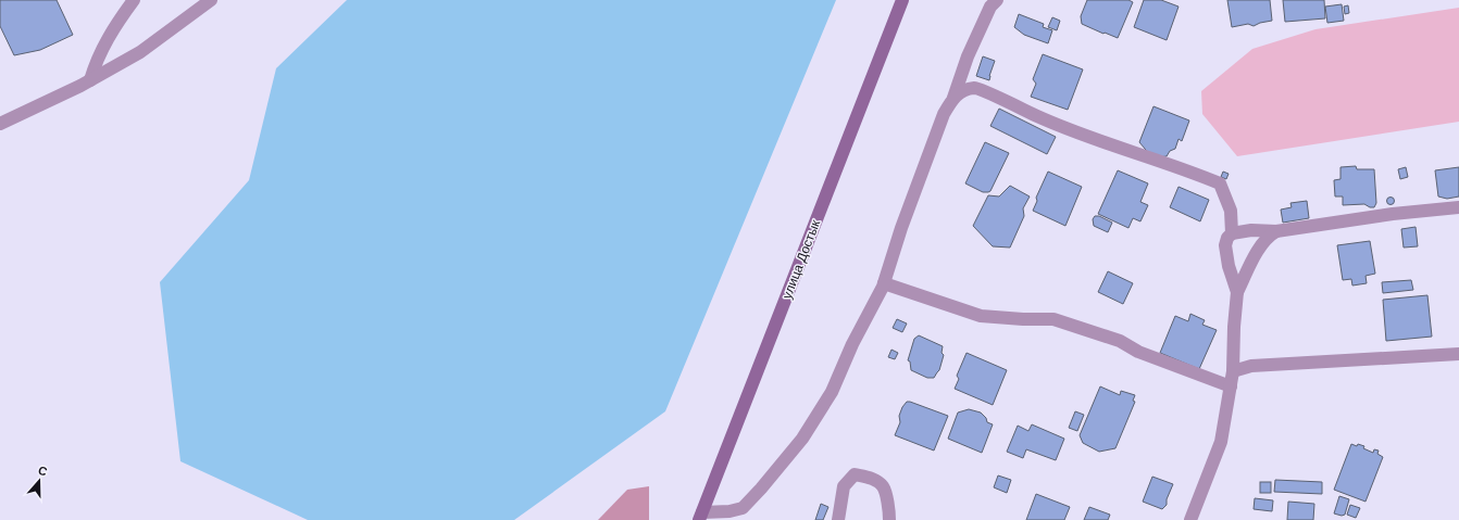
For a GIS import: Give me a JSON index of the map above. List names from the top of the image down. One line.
{"streets":{"main road":["улица Достык"]},"north":"top"}
